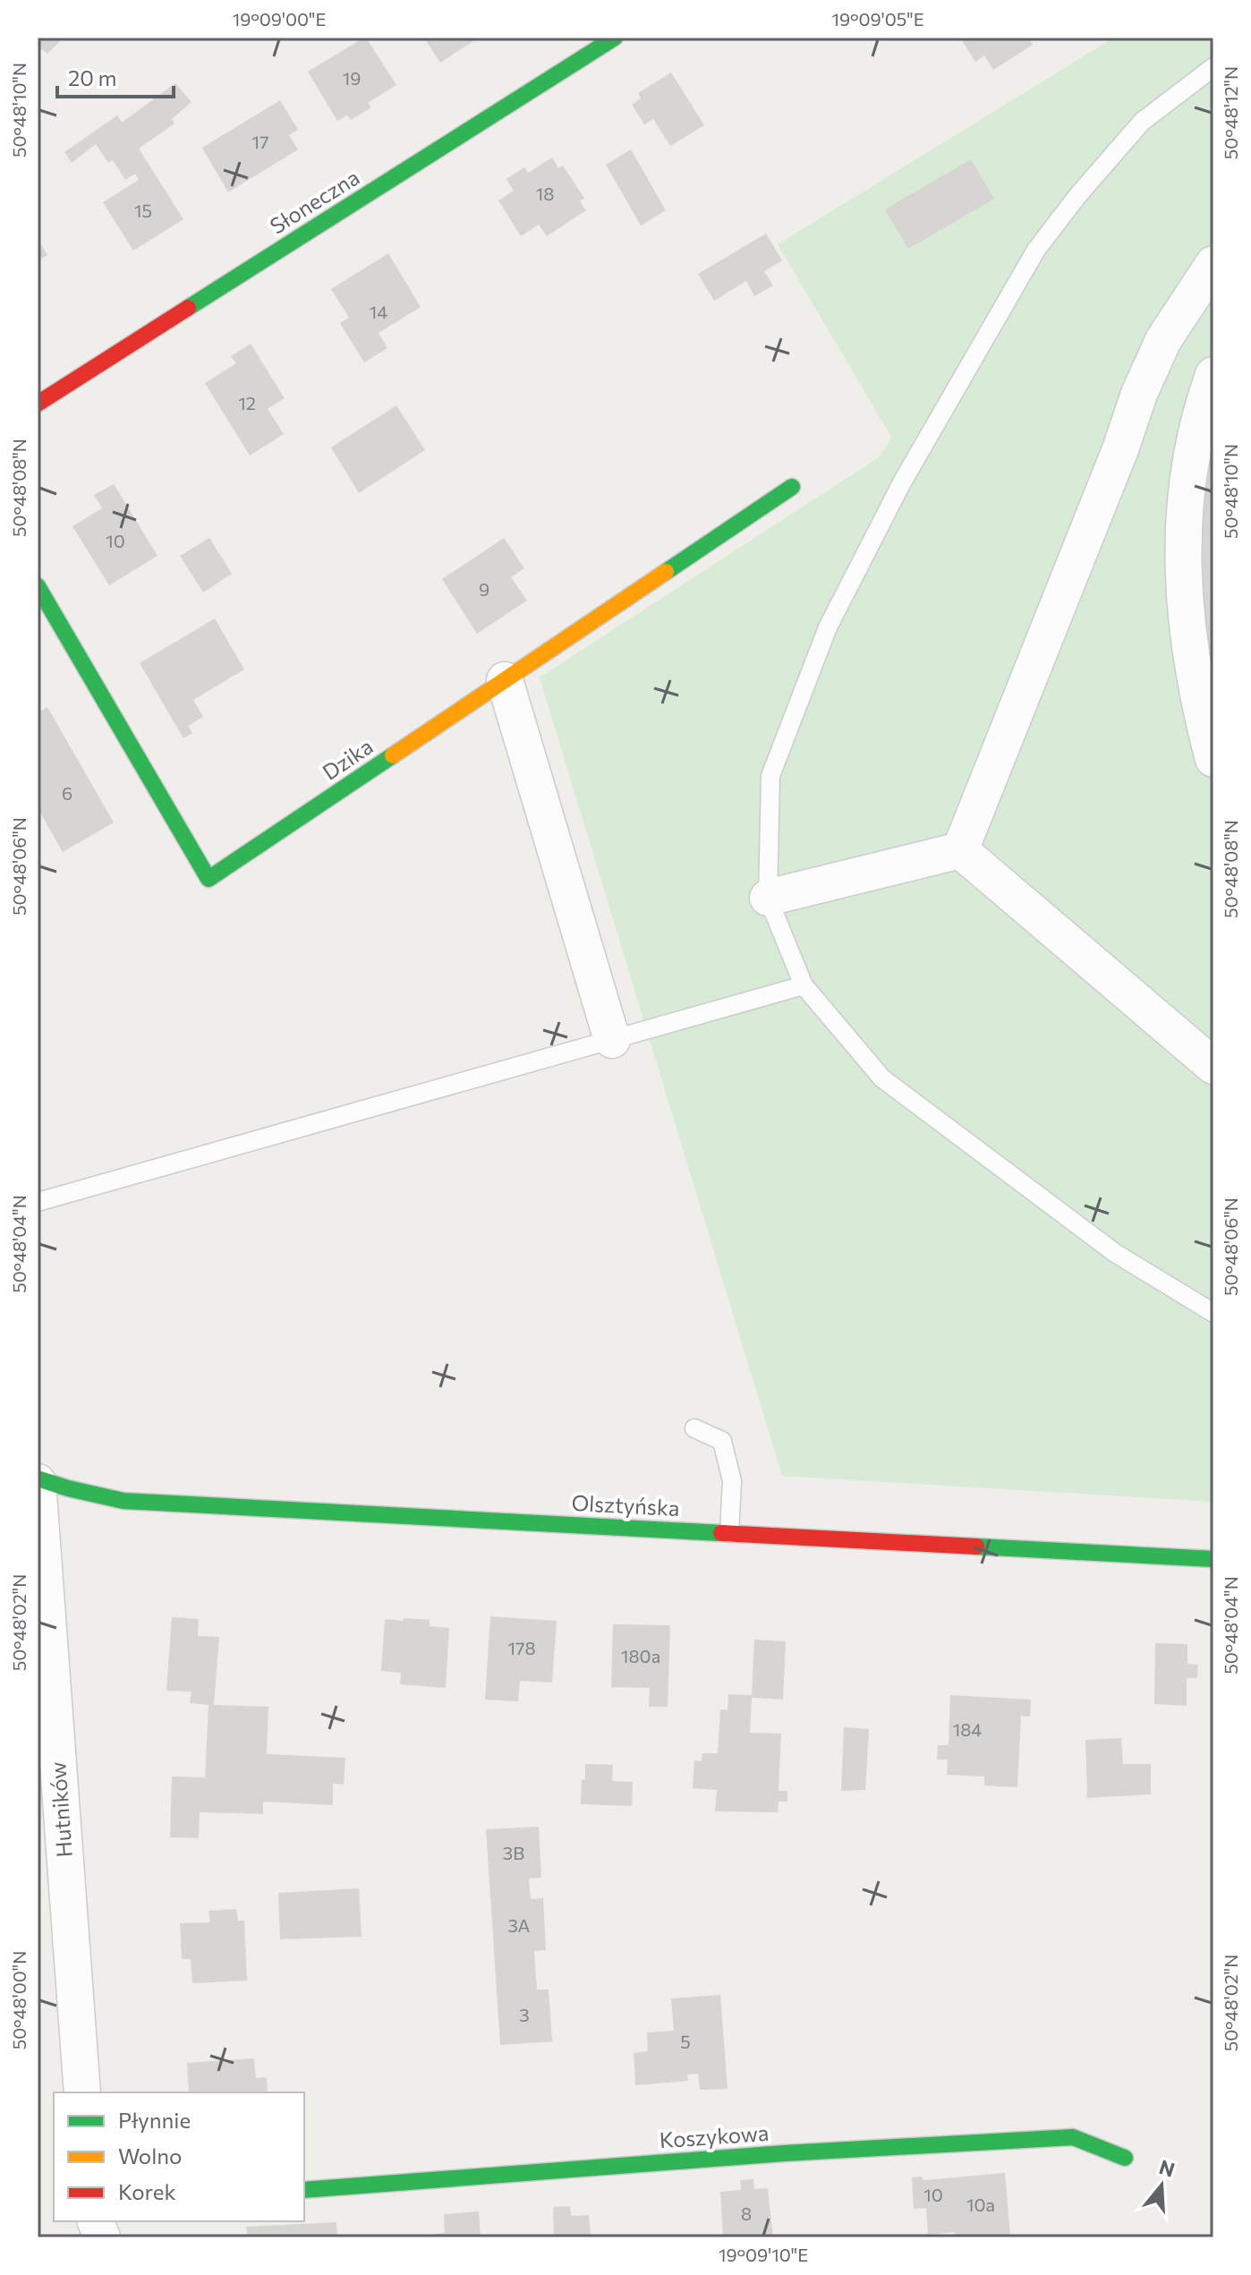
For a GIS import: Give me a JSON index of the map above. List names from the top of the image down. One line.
{"streets":{"street":["Słoneczna","Dzika","Olsztyńska","Hutników","Koszykowa"]},"crossings":[["Olsztyńska","Hutników"]],"house_numbers":["19","17","18","15","14","12","10","9","6","178","180a","184","3B","3A","3","5","10","10a","8"],"legend":["Płynnie","Wolno","Korek"],"scale_bar":"20 m","north":"top","coordinates":["19°09'00\"E","19°09'05\"E","50°48'10\"N","50°48'12\"N","50°48'08\"N","50°48'06\"N","50°48'04\"N","50°48'02\"N","50°48'00\"N","19°09'10\"E"]}
